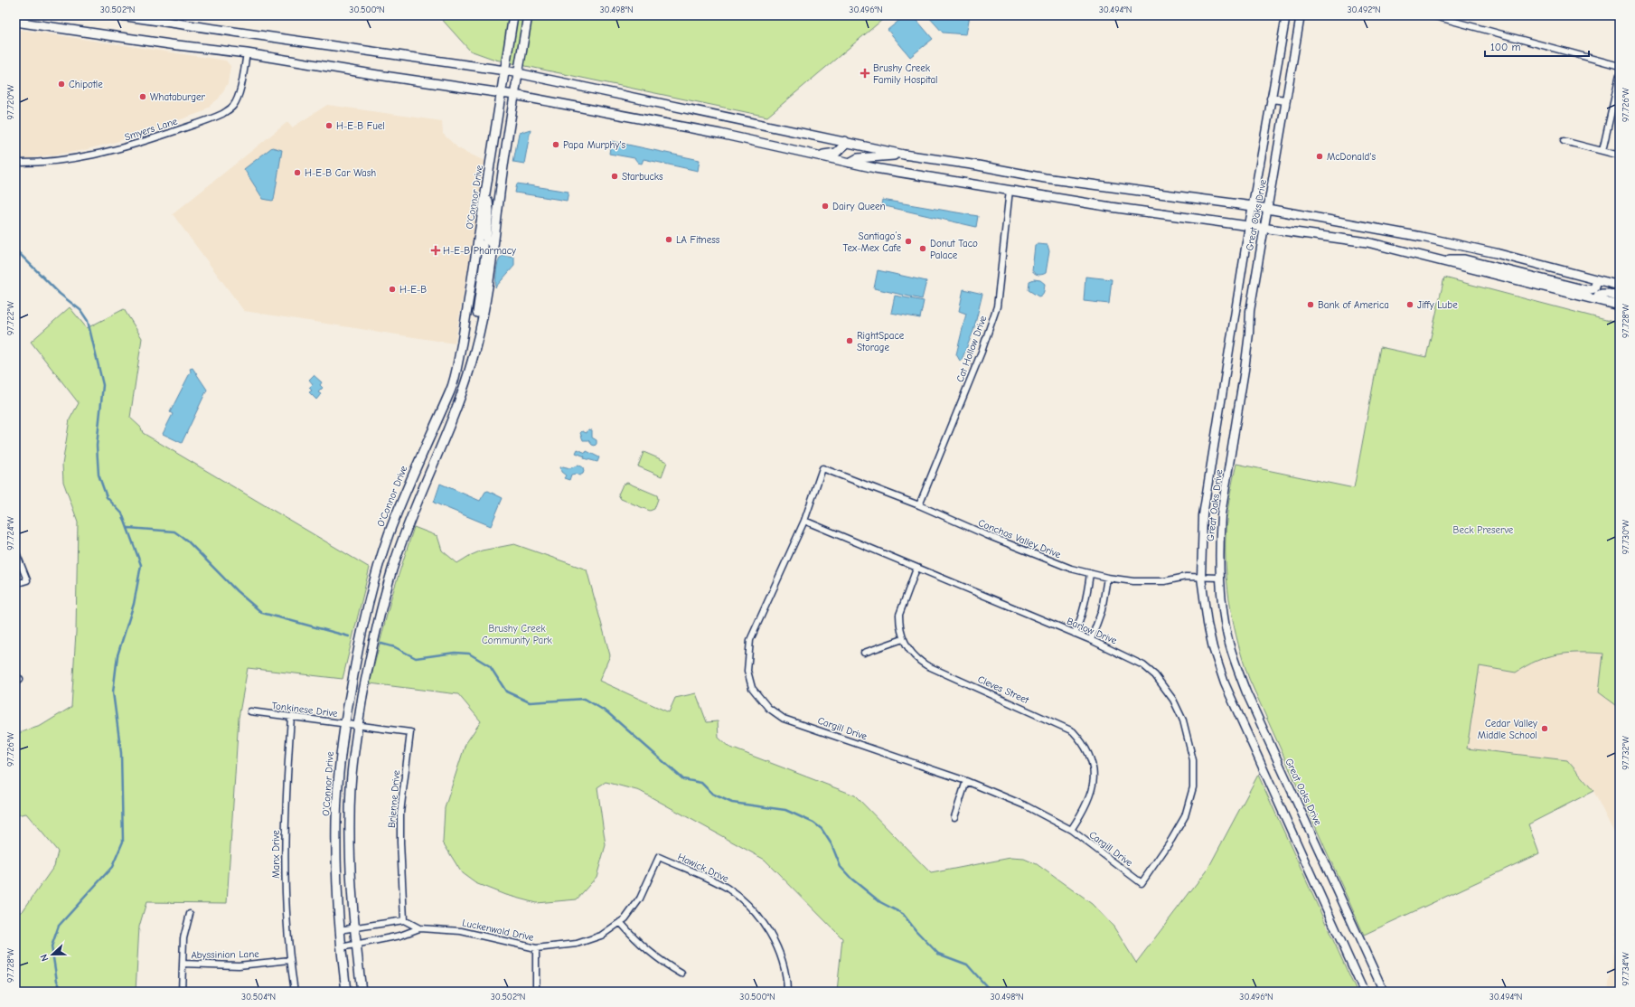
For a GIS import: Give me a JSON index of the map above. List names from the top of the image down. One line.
{"streets":{"main road":["O'Connor Drive"],"street":["Smyers Lane","Great Oaks Drive","Cat Hollow Drive","Conchos Valley Drive","Barlow Drive","Cleves Street","Tonkinese Drive","Cargill Drive","Brienne Drive","Manx Drive","Hawick Drive","Luckenwald Drive","Abyssinian Lane"]},"crossings":[["O'Connor Drive","Tonkinese Drive"],["O'Connor Drive","Luckenwald Drive"],["Great Oaks Drive","Conchos Valley Drive"],["Cat Hollow Drive","Conchos Valley Drive"],["Conchos Valley Drive","Cargill Drive"],["Barlow Drive","Cleves Street"],["Barlow Drive","Cargill Drive"],["Cleves Street","Cargill Drive"],["Tonkinese Drive","Brienne Drive"],["Tonkinese Drive","Manx Drive"],["Brienne Drive","Luckenwald Drive"],["Manx Drive","Abyssinian Lane"],["Hawick Drive","Luckenwald Drive"]],"parks":["Beck Preserve","Brushy Creek Community Park"],"places":{"health":["Brushy Creek Family Hospital","H-E-B Pharmacy"],"other":["Chipotle","Whataburger","H-E-B Fuel","Papa Murphy's","McDonald's","H-E-B Car Wash","Starbucks","Dairy Queen","LA Fitness","Santiago’s Tex-Mex Cafe","Donut Taco Palace","H-E-B","Bank of America","Jiffy Lube","RightSpace Storage","Cedar Valley Middle School"]},"scale_bar":"100 m","north":"left","coordinates":["30.502°N","30.500°N","30.498°N","30.496°N","30.494°N","30.492°N","97.720°W","97.726°W","97.722°W","97.728°W","97.724°W","97.730°W","97.732°W","97.734°W","30.504°N"]}
